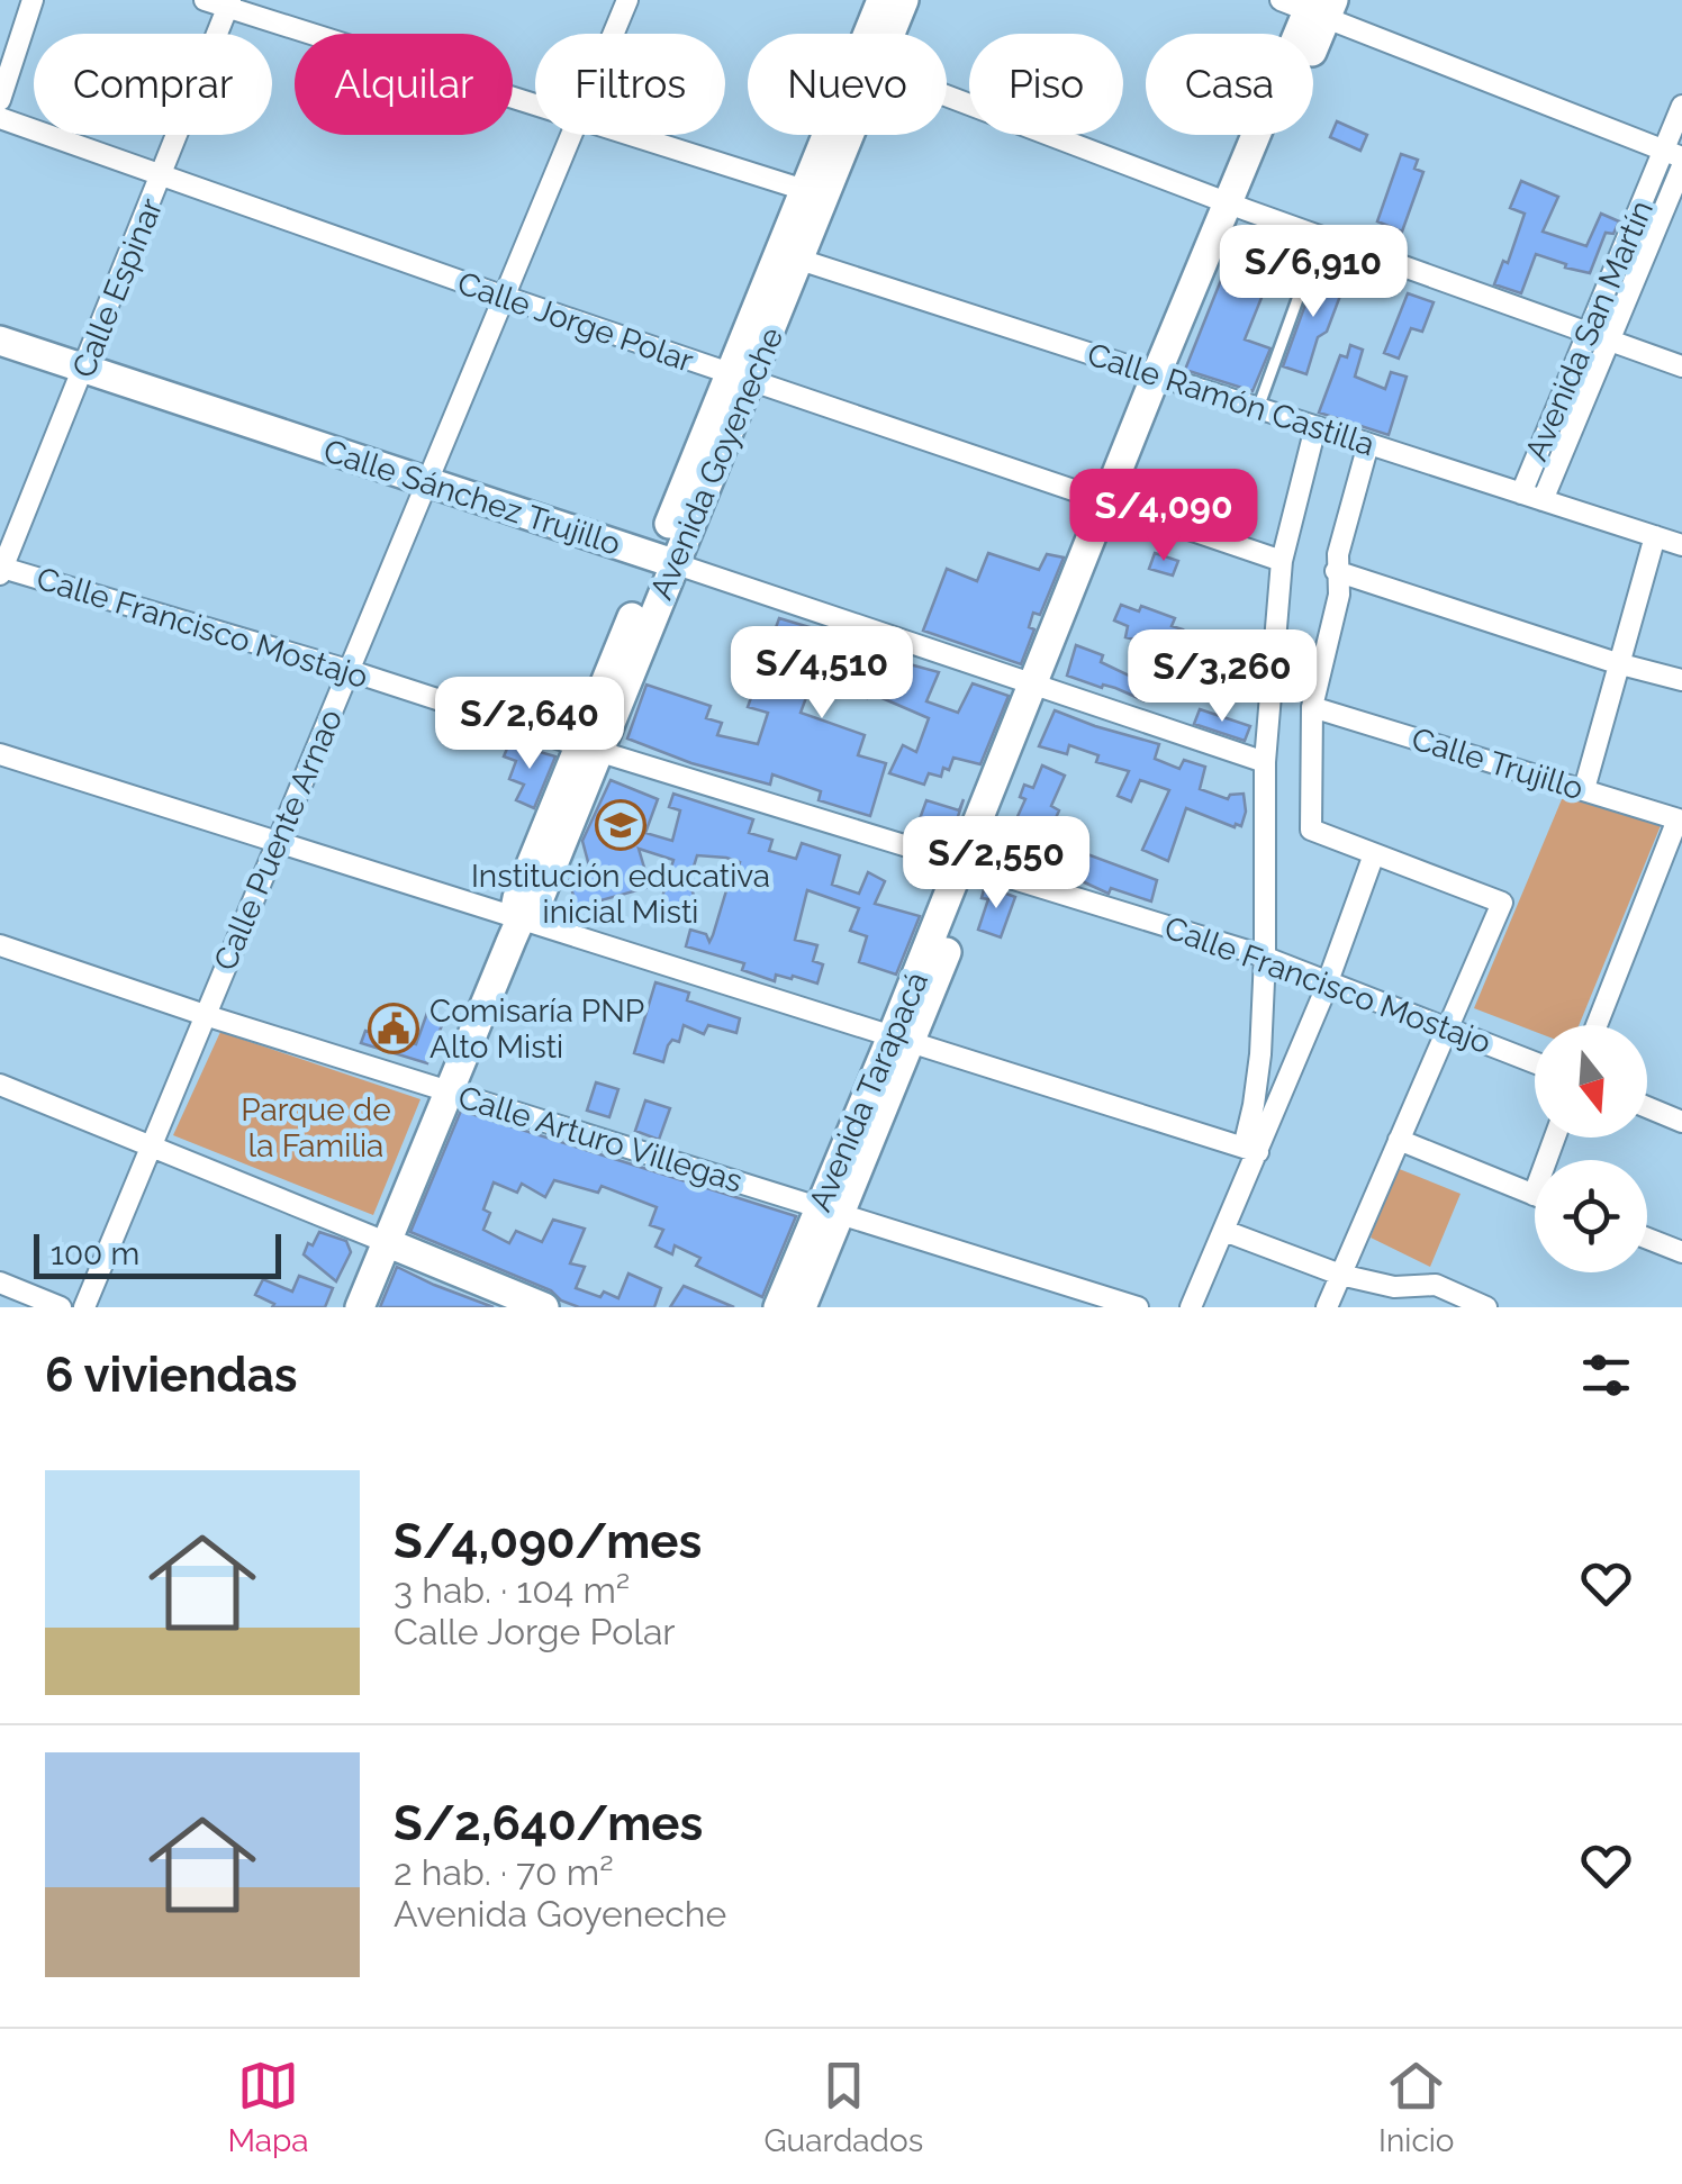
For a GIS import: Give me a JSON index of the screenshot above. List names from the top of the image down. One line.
{"streets":{"street":["Calle Espinar","Calle Jorge Polar","Avenida San Martín","Calle Ramón Castilla","Avenida Goyeneche","Calle Sánchez Trujillo","Calle Francisco Mostajo","Calle Trujillo","Calle Puente Arnao","Avenida Tarapacá","Calle Arturo Villegas"]},"crossings":[["Calle Espinar","Calle Jorge Polar"],["Calle Espinar","Calle Sánchez Trujillo"],["Calle Espinar","Calle Francisco Mostajo"],["Calle Jorge Polar","Avenida Goyeneche"],["Calle Jorge Polar","Calle Puente Arnao"],["Calle Jorge Polar","Avenida Tarapacá"],["Avenida San Martín","Calle Ramón Castilla"],["Calle Ramón Castilla","Avenida Goyeneche"],["Calle Ramón Castilla","Avenida Tarapacá"],["Avenida Goyeneche","Calle Sánchez Trujillo"],["Avenida Goyeneche","Calle Francisco Mostajo"],["Avenida Goyeneche","Calle Arturo Villegas"],["Calle Sánchez Trujillo","Calle Puente Arnao"],["Calle Sánchez Trujillo","Avenida Tarapacá"],["Calle Francisco Mostajo","Calle Puente Arnao"],["Calle Francisco Mostajo","Avenida Tarapacá"],["Calle Puente Arnao","Calle Arturo Villegas"],["Avenida Tarapacá","Calle Arturo Villegas"]],"parks":["Parque de la Familia"],"places":{"school or university":["Institución educativa inicial Misti"],"public building":["Comisaría PNP Alto Misti"]},"scale_bar":"100 m","north":"bottom","page":{"chip":["Comprar","Alquilar","Filtros","Nuevo","Piso","Casa"],"price":["S/6,910","S/4,090","S/4,510","S/3,260","S/2,640","S/2,550"],"scale":"100 m","heading":"6 viviendas","list":[{"name":"S/4,090/mes","note":"3 hab. · 104 m² · Calle Jorge Polar"},{"name":"S/2,640/mes","note":"2 hab. · 70 m² · Avenida Goyeneche"}],"tabs":["Mapa","Guardados","Inicio"]}}
